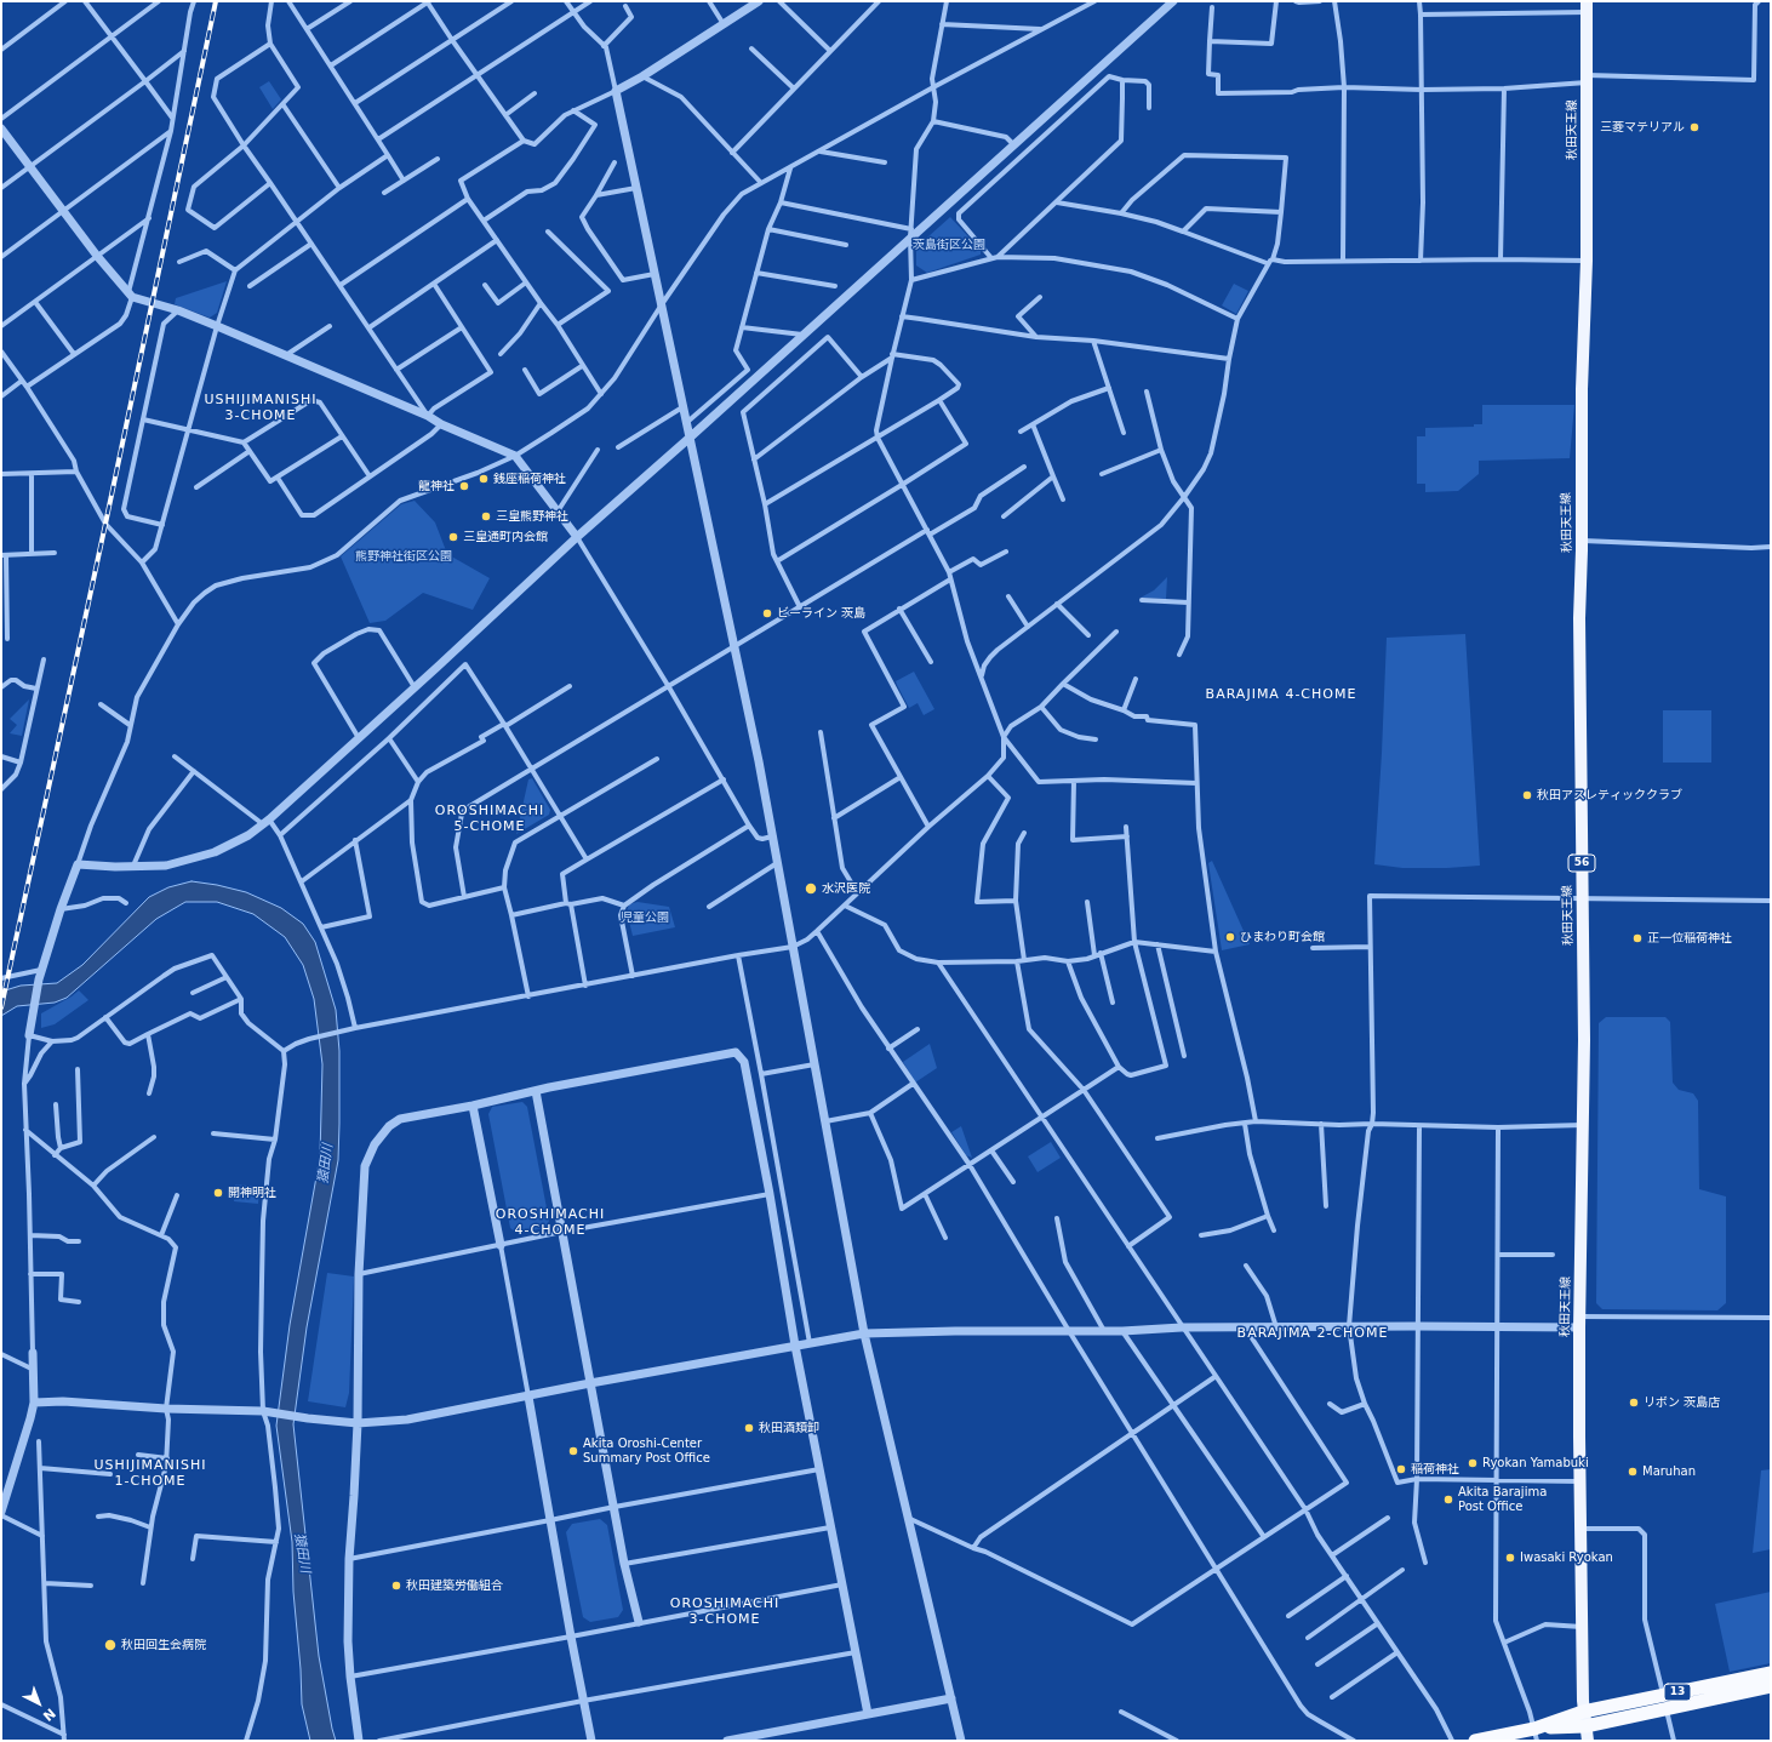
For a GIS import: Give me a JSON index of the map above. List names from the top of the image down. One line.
{"streets":{"highway":["13"],"main road":["秋田天王線","56"]},"crossings":[["秋田天王線","13"]],"districts":["USHIJIMANISHI 3-CHOME","BARAJIMA 4-CHOME","OROSHIMACHI 5-CHOME","OROSHIMACHI 4-CHOME","BARAJIMA 2-CHOME","USHIJIMANISHI 1-CHOME","OROSHIMACHI 3-CHOME"],"water":["猿田川"],"parks":["茨島街区公園","熊野神社街区公園","児童公園"],"places":["三菱マテリアル","銭座稲荷神社","龍神社","三皇熊野神社","三皇通町内会館","ビーライン 茨島","秋田アスレティッククラブ","水沢医院","ひまわり町会館","正一位稲荷神社","開神明社","リボン 茨島店","秋田酒類卸","Akita Oroshi-Center Summary Post Office","Ryokan Yamabuki","稲荷神社","Maruhan","Akita Barajima Post Office","Iwasaki Ryokan","秋田建築労働組合","秋田回生会病院"],"north":"bottom right"}
